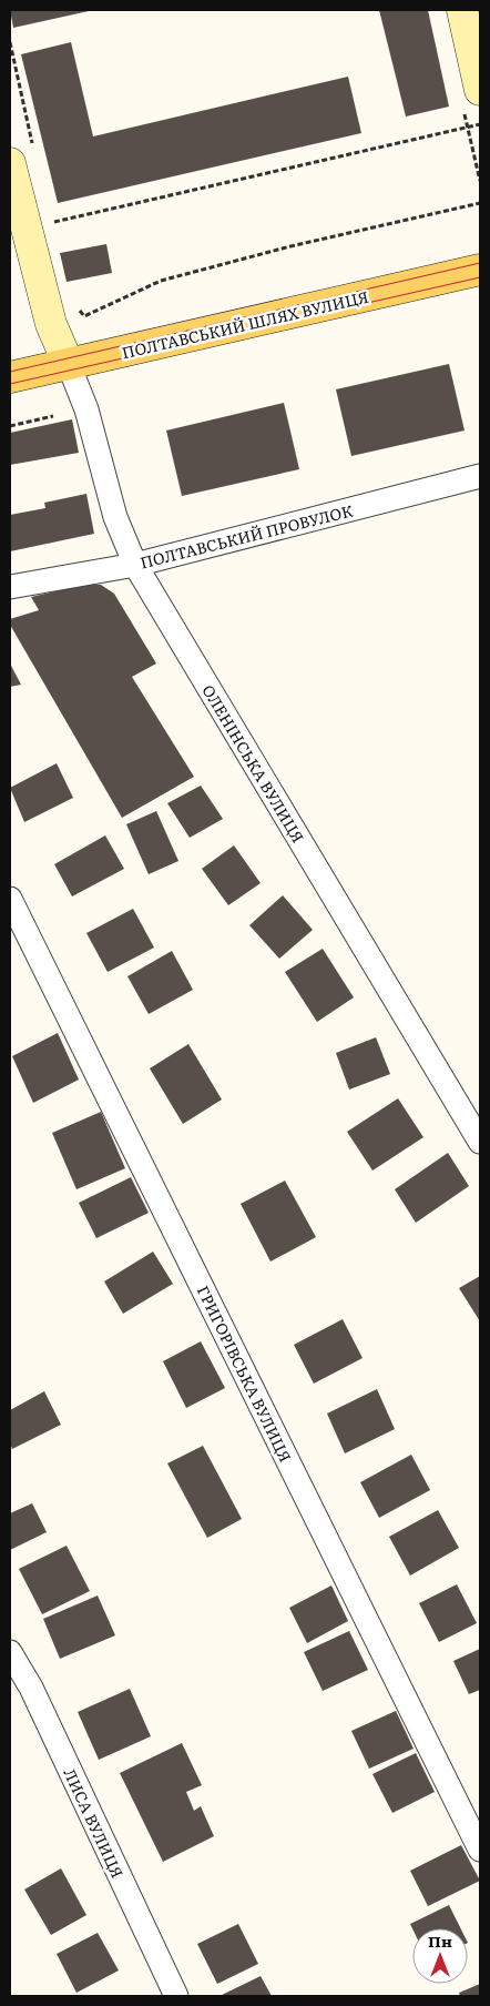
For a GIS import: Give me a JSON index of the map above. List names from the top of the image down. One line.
{"streets":{"main road":["ПОЛТАВСЬКИЙ ШЛЯХ ВУЛИЦЯ"],"street":["ПОЛТАВСЬКИЙ ПРОВУЛОК","ОЛЕНІНСЬКА ВУЛИЦЯ","ГРИГОРІВСЬКА ВУЛИЦЯ","ЛИСА ВУЛИЦЯ"]},"crossings":[["ПОЛТАВСЬКИЙ ШЛЯХ ВУЛИЦЯ","ОЛЕНІНСЬКА ВУЛИЦЯ"],["ПОЛТАВСЬКИЙ ПРОВУЛОК","ОЛЕНІНСЬКА ВУЛИЦЯ"]],"north":"top"}
